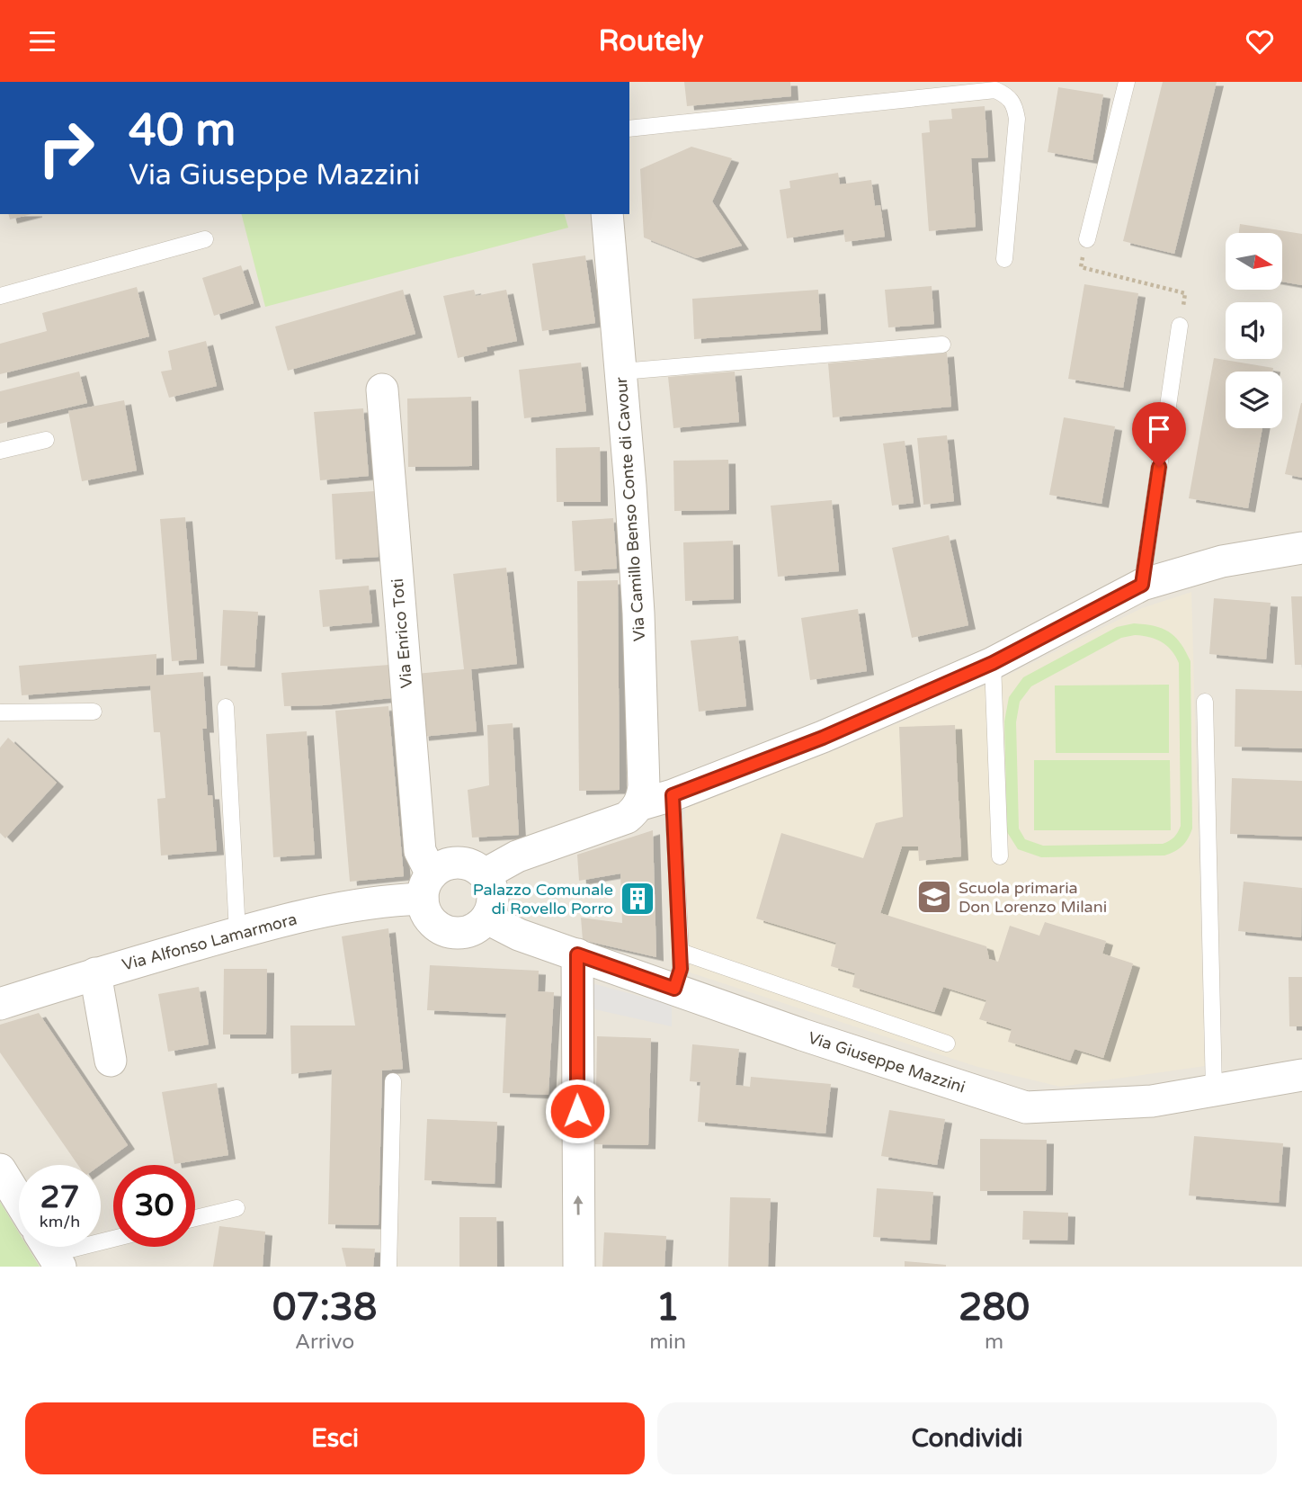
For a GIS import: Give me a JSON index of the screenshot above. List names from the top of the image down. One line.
{"streets":{"street":["Via Camillo Benso Conte di Cavour","Via Enrico Toti","Via Alfonso Lamarmora","Via Giuseppe Mazzini"]},"crossings":[["Via Enrico Toti","Via Alfonso Lamarmora"],["Via Enrico Toti","Via Giuseppe Mazzini"],["Via Alfonso Lamarmora","Via Giuseppe Mazzini"]],"places":{"school or university":["Scuola primaria Don Lorenzo Milani"],"building":["Palazzo Comunale di Rovello Porro"]},"north":"right","page":{"header":"Routely","turn":["40 m","Via Giuseppe Mazzini"],"speed":"27 km/h","limit":"30","eta":["07:38","Arrivo","1","min","280","m"],"buttons":["Esci","Condividi"]}}
